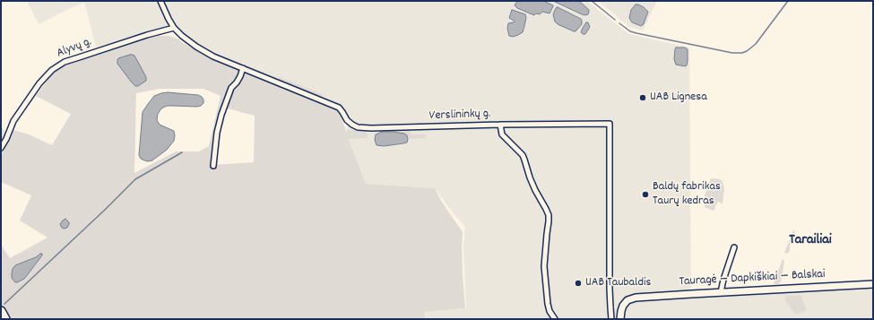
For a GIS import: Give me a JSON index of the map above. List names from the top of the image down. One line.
{"streets":{"main road":["Tauragė — Dapkiškiai — Balskai"],"street":["Alyvų g.","Verslininkų g."]},"crossings":[["Alyvų g.","Verslininkų g."]],"districts":["Tarailiai"],"places":["UAB Lignesa","Baldų fabrikas Taurų kedras","UAB Taubaldis"]}
